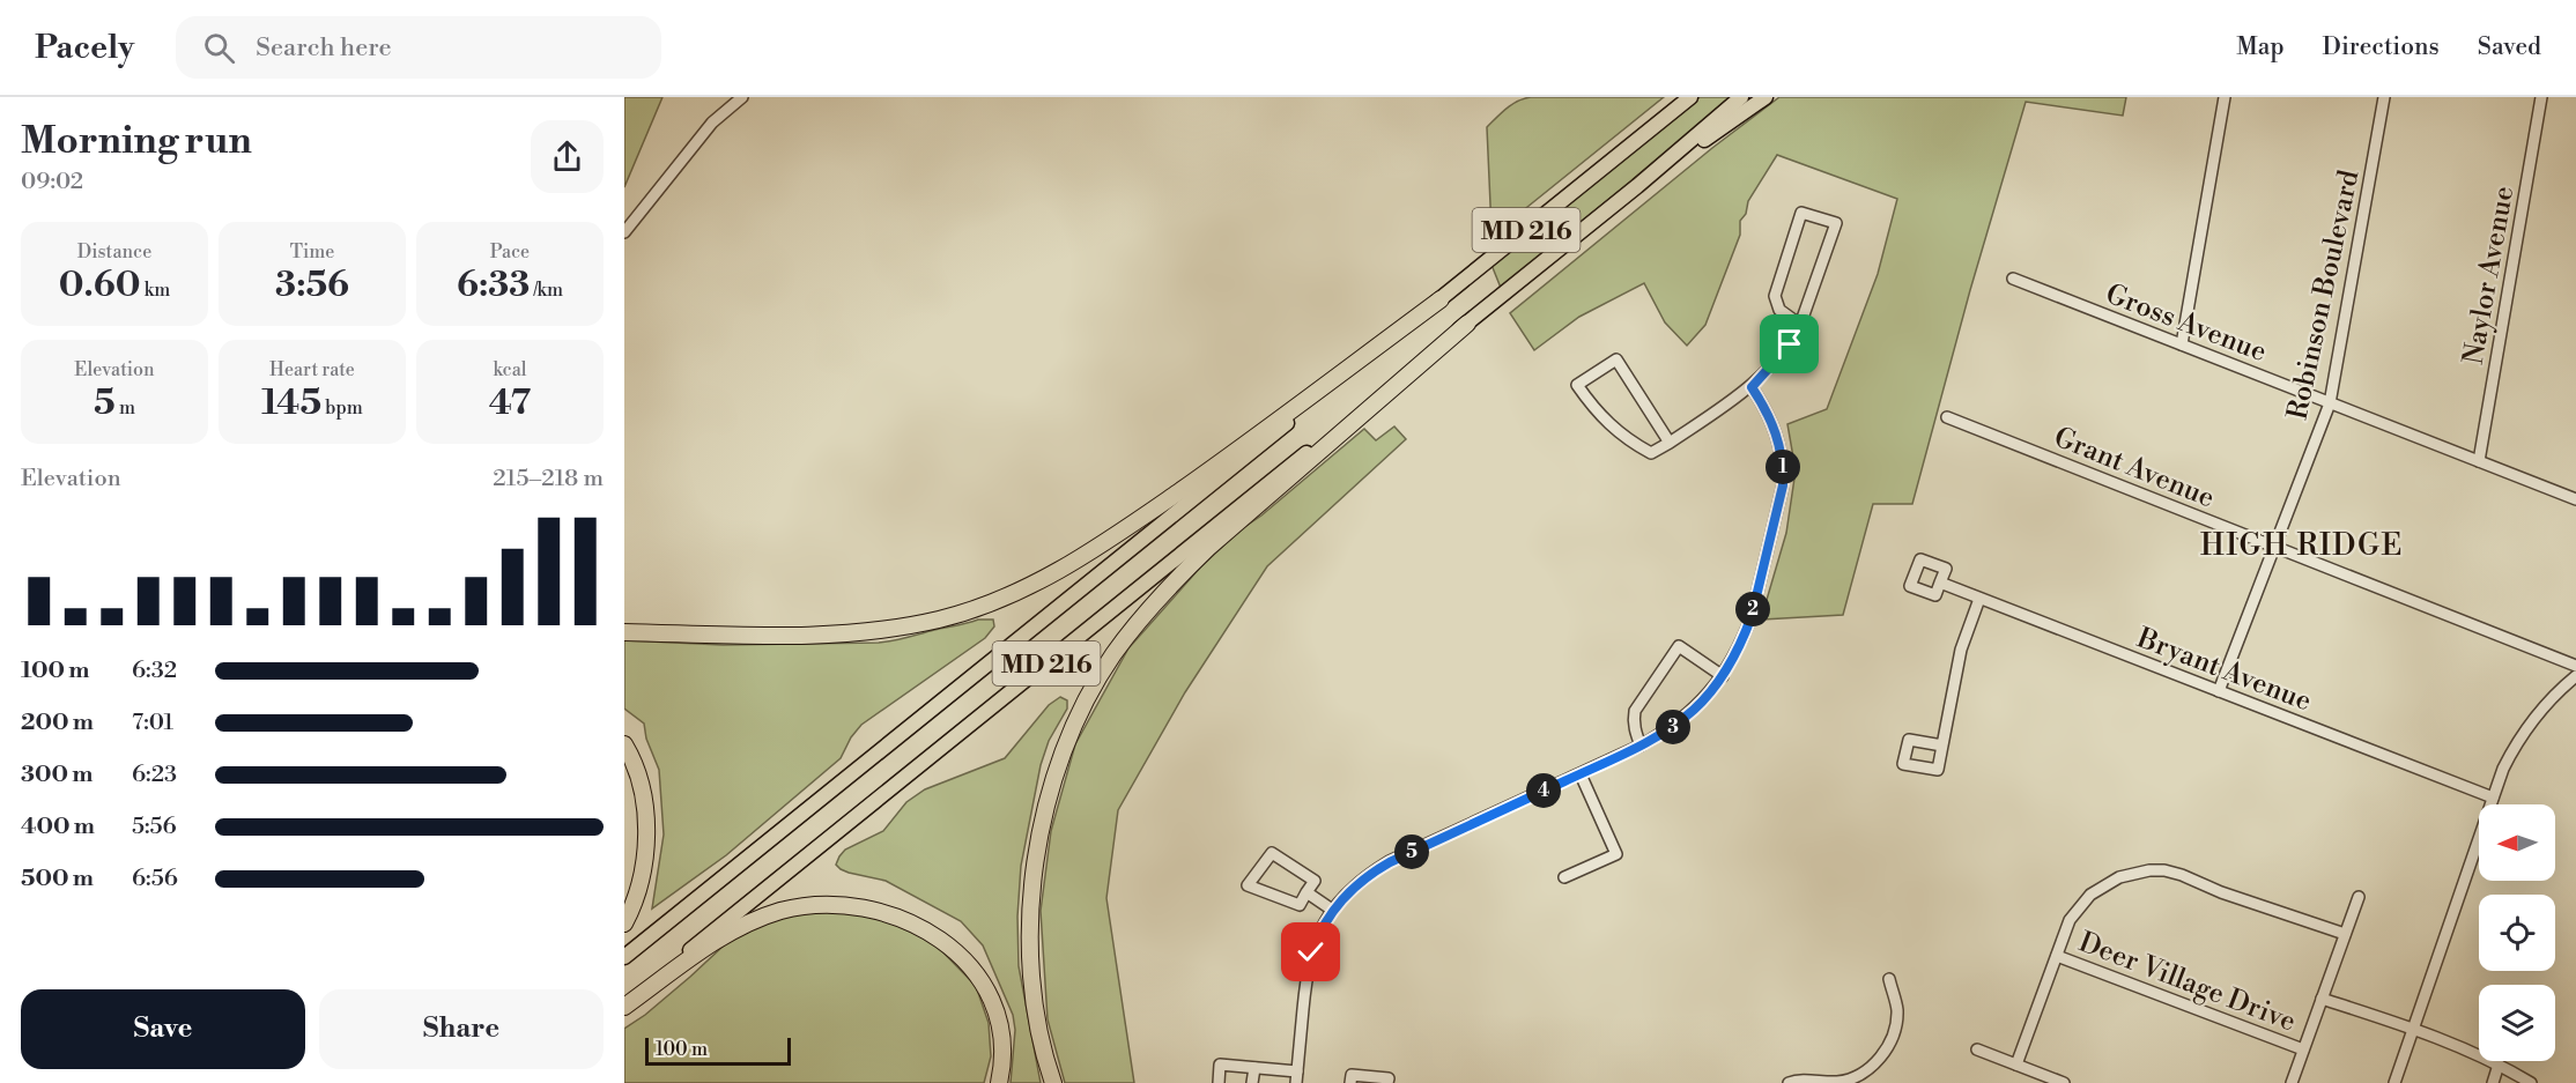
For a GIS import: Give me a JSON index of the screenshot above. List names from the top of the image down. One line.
{"streets":{"main road":["MD 216"],"street":["Naylor Avenue","Robinson Boulevard","Gross Avenue","Grant Avenue","Bryant Avenue","Deer Village Drive"]},"crossings":[["Naylor Avenue","Gross Avenue"],["Robinson Boulevard","Gross Avenue"],["Robinson Boulevard","Grant Avenue"],["Robinson Boulevard","Bryant Avenue"]],"districts":["HIGH RIDGE"],"scale_bar":"100 m","north":"left","page":{"header":"Pacely","search":"Search here","nav":["Map","Directions","Saved"],"heading":["Morning run","09:02"],"stats":[["Distance","0.60 km"],["Time","3:56"],["Pace","6:33 /km"],["Elevation","5 m"],["Heart rate","145 bpm"],["kcal","47"]],"pins":["1","2","3","4","5"],"chart":["Elevation","215–218 m"],"list":[{"name":"100 m","note":"6:32"},{"name":"200 m","note":"7:01"},{"name":"300 m","note":"6:23"},{"name":"400 m","note":"5:56"},{"name":"500 m","note":"6:56"}],"buttons":["Save","Share"],"scale":"100 m"}}
